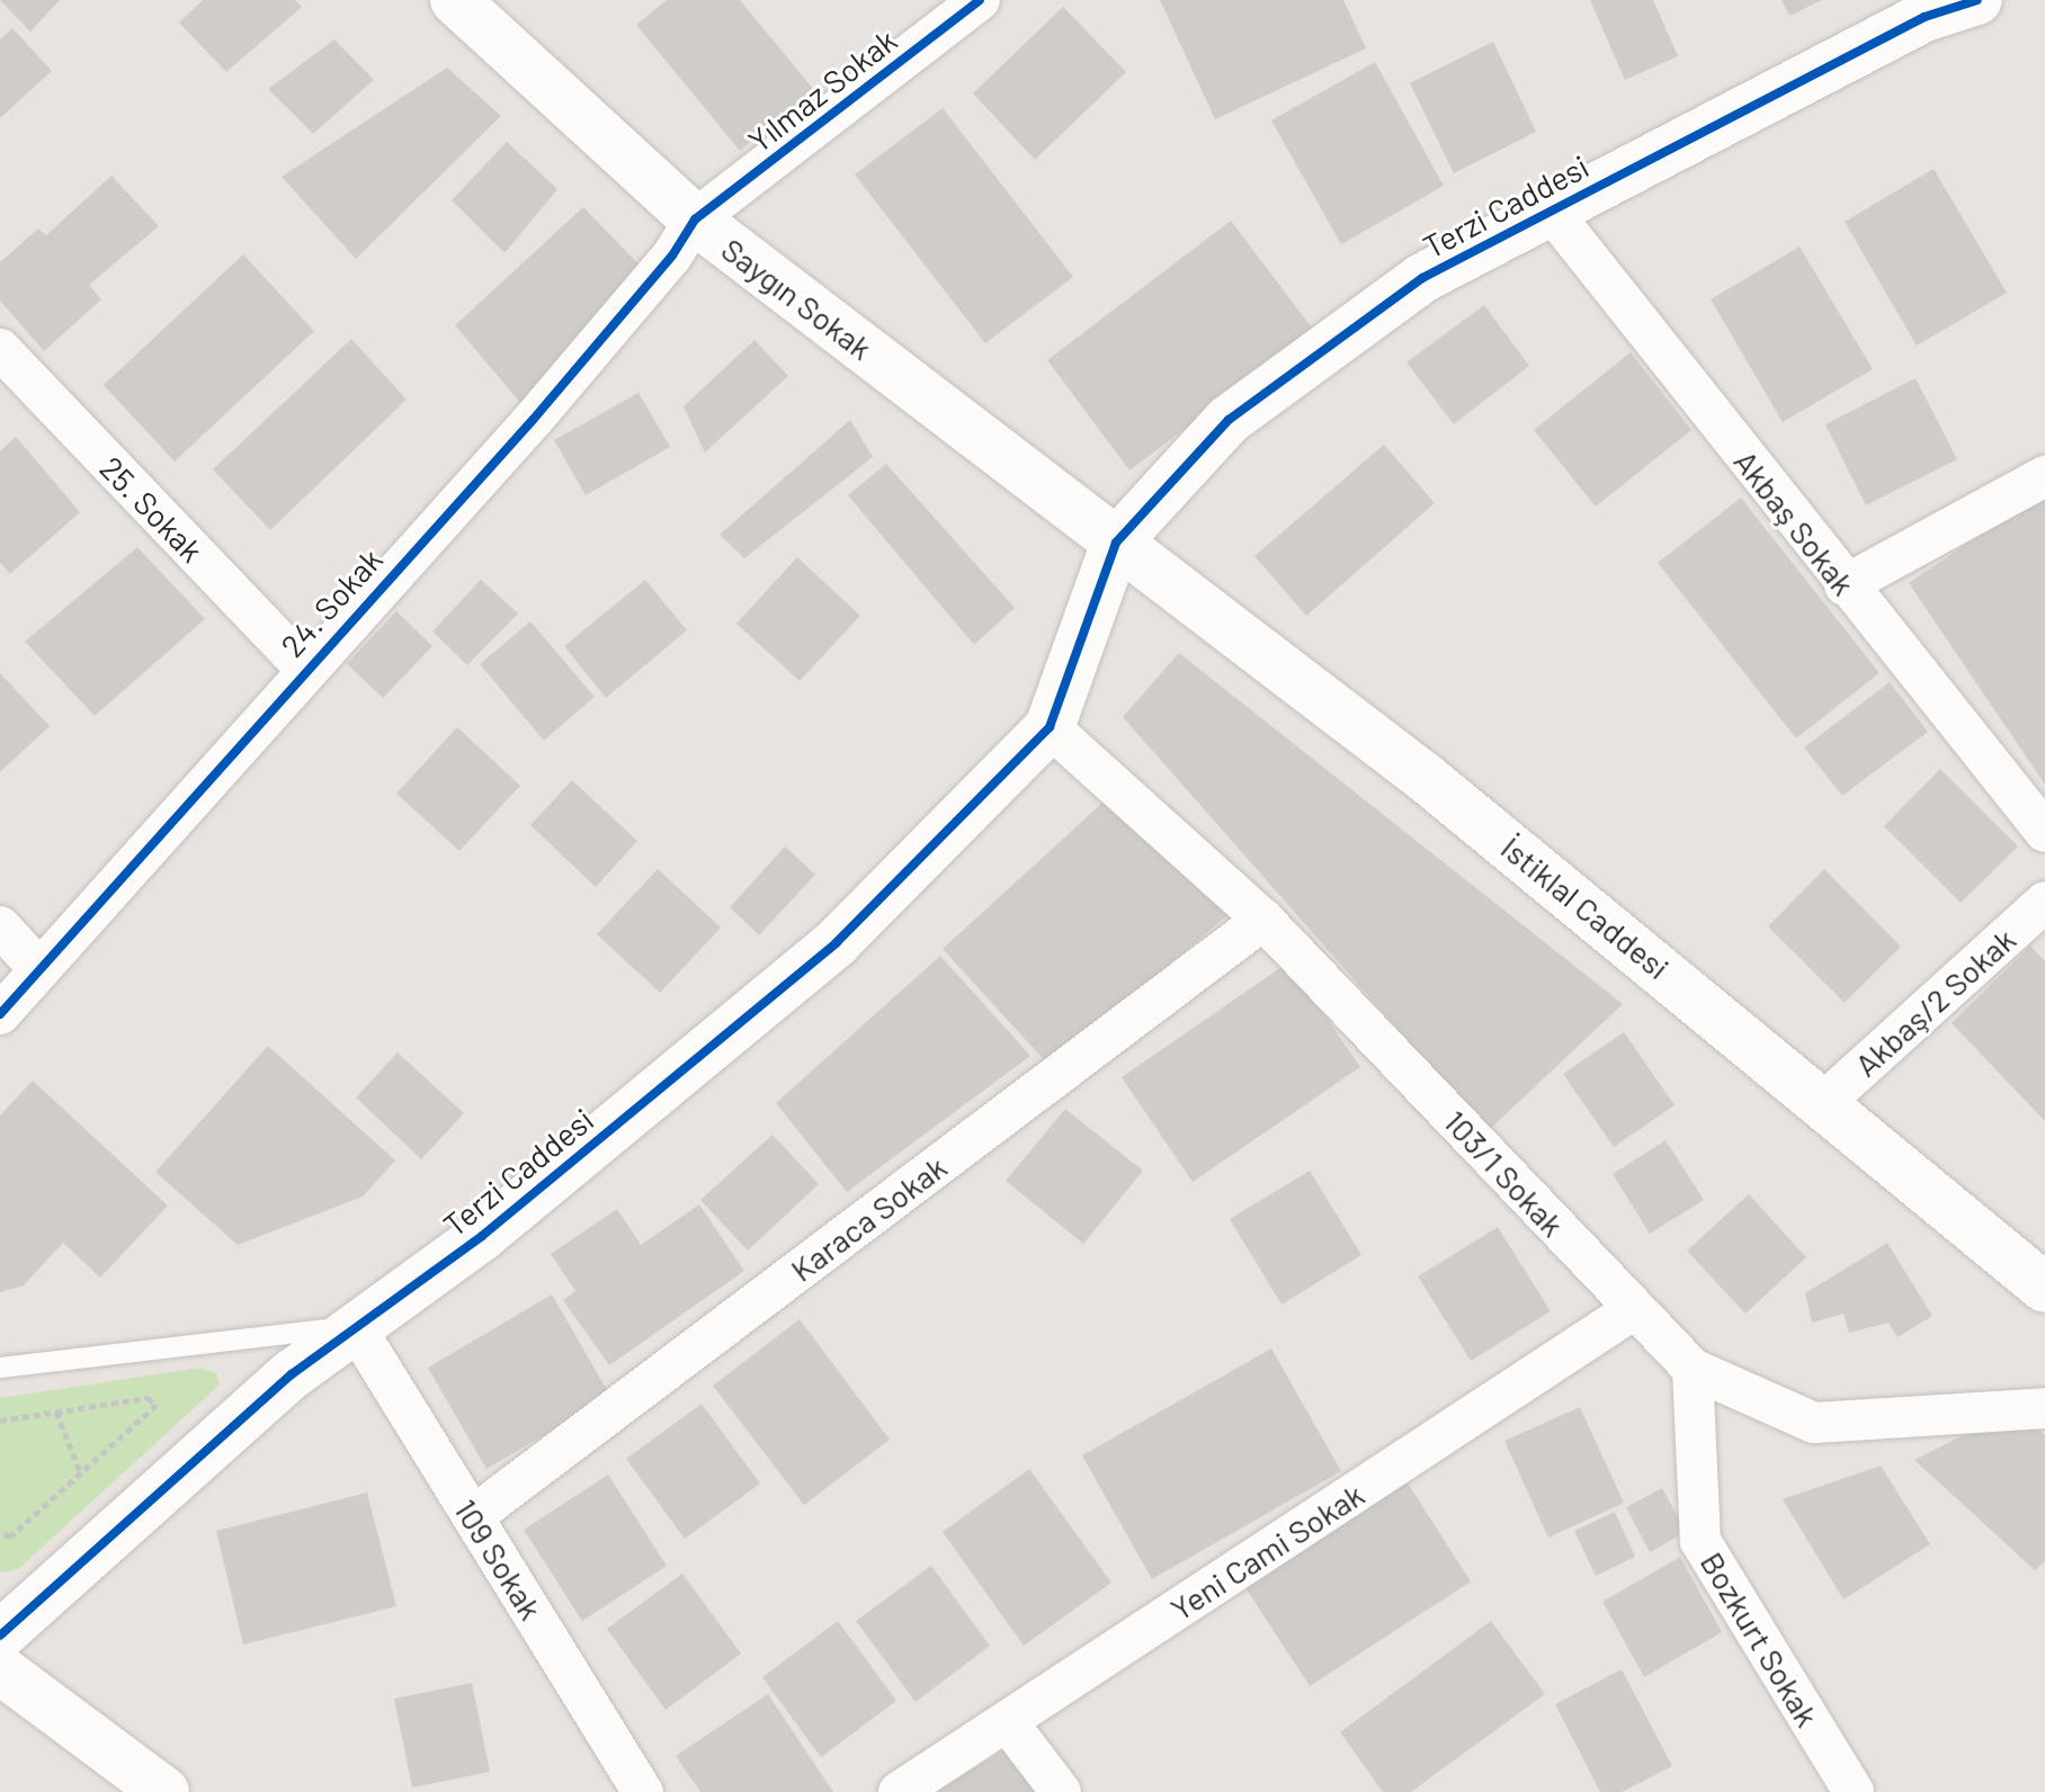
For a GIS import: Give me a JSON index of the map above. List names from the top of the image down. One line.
{"streets":{"street":["Yılmaz Sokak","Terzi Caddesi","Saygın Sokak","25. Sokak","Akbaş Sokak","24. Sokak","İstiklal Caddesi","Akbaş/2 Sokak","103/1 Sokak","Karaca Sokak","Yeni Cami Sokak","109 Sokak","Bozkurt Sokak"]},"crossings":[["Yılmaz Sokak","Saygın Sokak"],["Yılmaz Sokak","24. Sokak"],["Terzi Caddesi","Saygın Sokak"],["Terzi Caddesi","Akbaş Sokak"],["Terzi Caddesi","İstiklal Caddesi"],["Terzi Caddesi","103/1 Sokak"],["Terzi Caddesi","109 Sokak"],["Saygın Sokak","24. Sokak"],["Saygın Sokak","İstiklal Caddesi"],["25. Sokak","24. Sokak"],["İstiklal Caddesi","Akbaş/2 Sokak"],["103/1 Sokak","Karaca Sokak"],["103/1 Sokak","Yeni Cami Sokak"],["103/1 Sokak","Bozkurt Sokak"],["Karaca Sokak","109 Sokak"]]}
